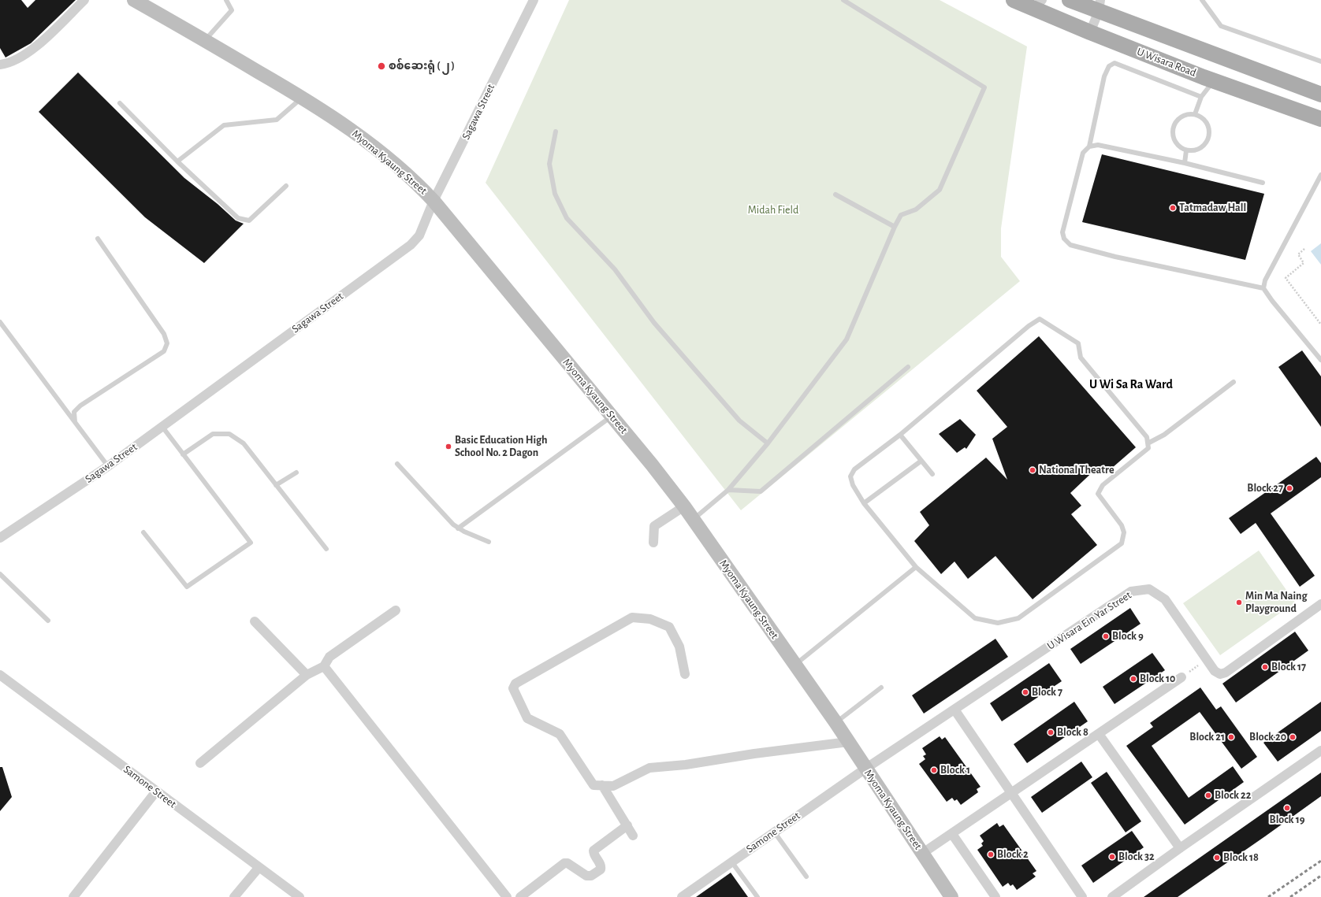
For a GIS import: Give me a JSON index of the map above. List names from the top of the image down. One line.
{"streets":{"main road":["U Wisara Road","Myoma Kyaung Street"],"street":["Sagawa Street","U Wisara Ein Yar Street","Samone Street"]},"crossings":[["Sagawa Street","Myoma Kyaung Street"],["Myoma Kyaung Street","U Wisara Ein Yar Street"],["Myoma Kyaung Street","Samone Street"],["U Wisara Ein Yar Street","Samone Street"]],"districts":["U Wi Sa Ra Ward"],"parks":["Midah Field"],"places":["စစ်ဆေးရုံ ( ၂ )","Tatmadaw Hall","Basic Education High School No. 2 Dagon","National Theatre","Block 27","Min Ma Naing Playground","Block 9","Block 17","Block 10","Block 7","Block 8","Block 21","Block 20","Block 1","Block 22","Block 19","Block 2","Block 32","Block 18"]}
